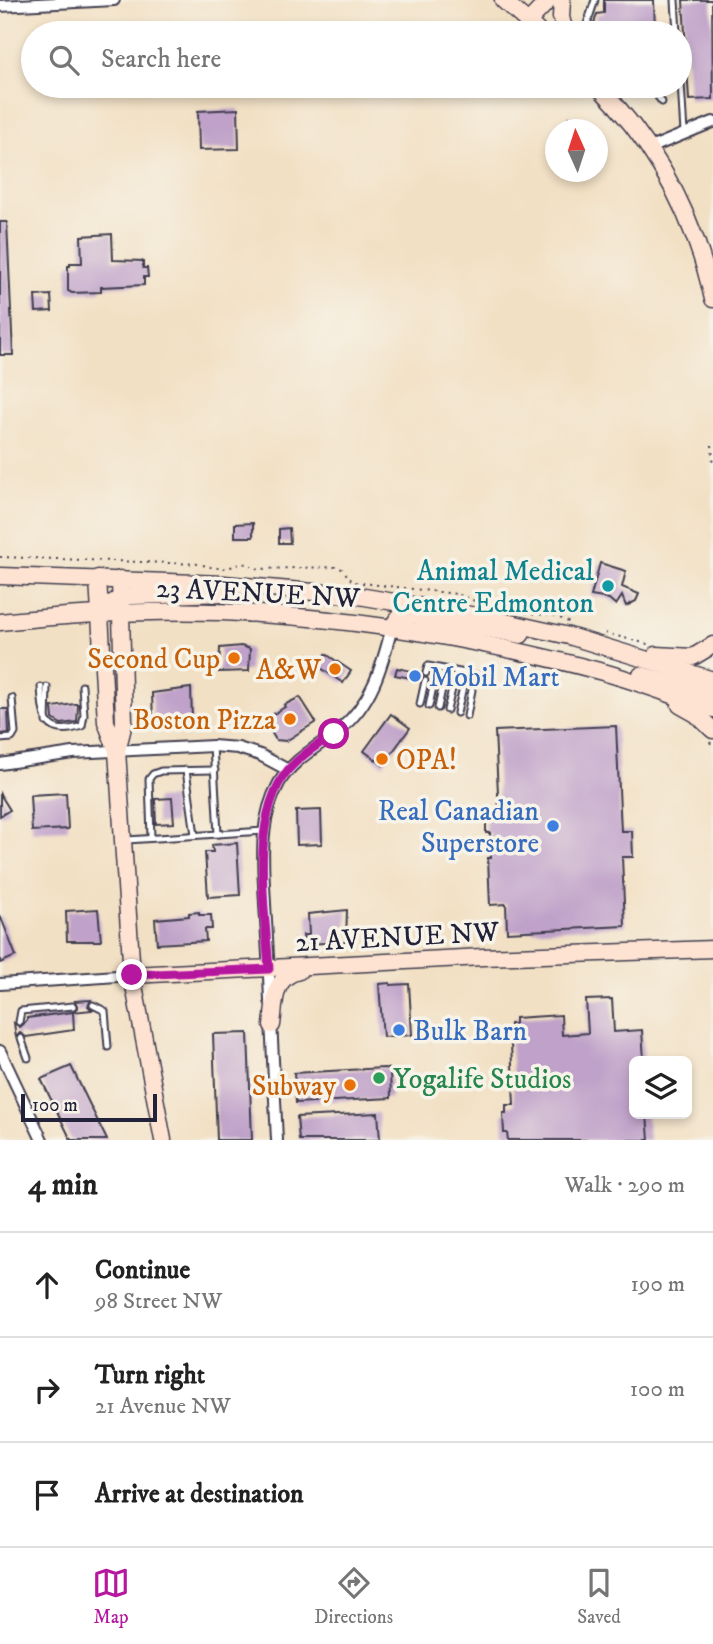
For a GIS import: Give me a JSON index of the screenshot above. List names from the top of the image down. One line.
{"streets":{"main road":["23 AVENUE NW","21 AVENUE NW"]},"places":["Animal Medical Centre Edmonton","Second Cup","A&W","Mobil Mart","Boston Pizza","OPA!","Real Canadian Superstore","Bulk Barn","Yogalife Studios","Subway"],"scale_bar":"100 m","north":"top","page":{"search":"Search here","scale":"100 m","heading":["4 min","Walk · 290 m"],"list":[["Continue","98 Street NW","190 m"],["Turn right","21 Avenue NW","100 m"],"Arrive at destination"],"nav":["Map","Directions","Saved"]}}
